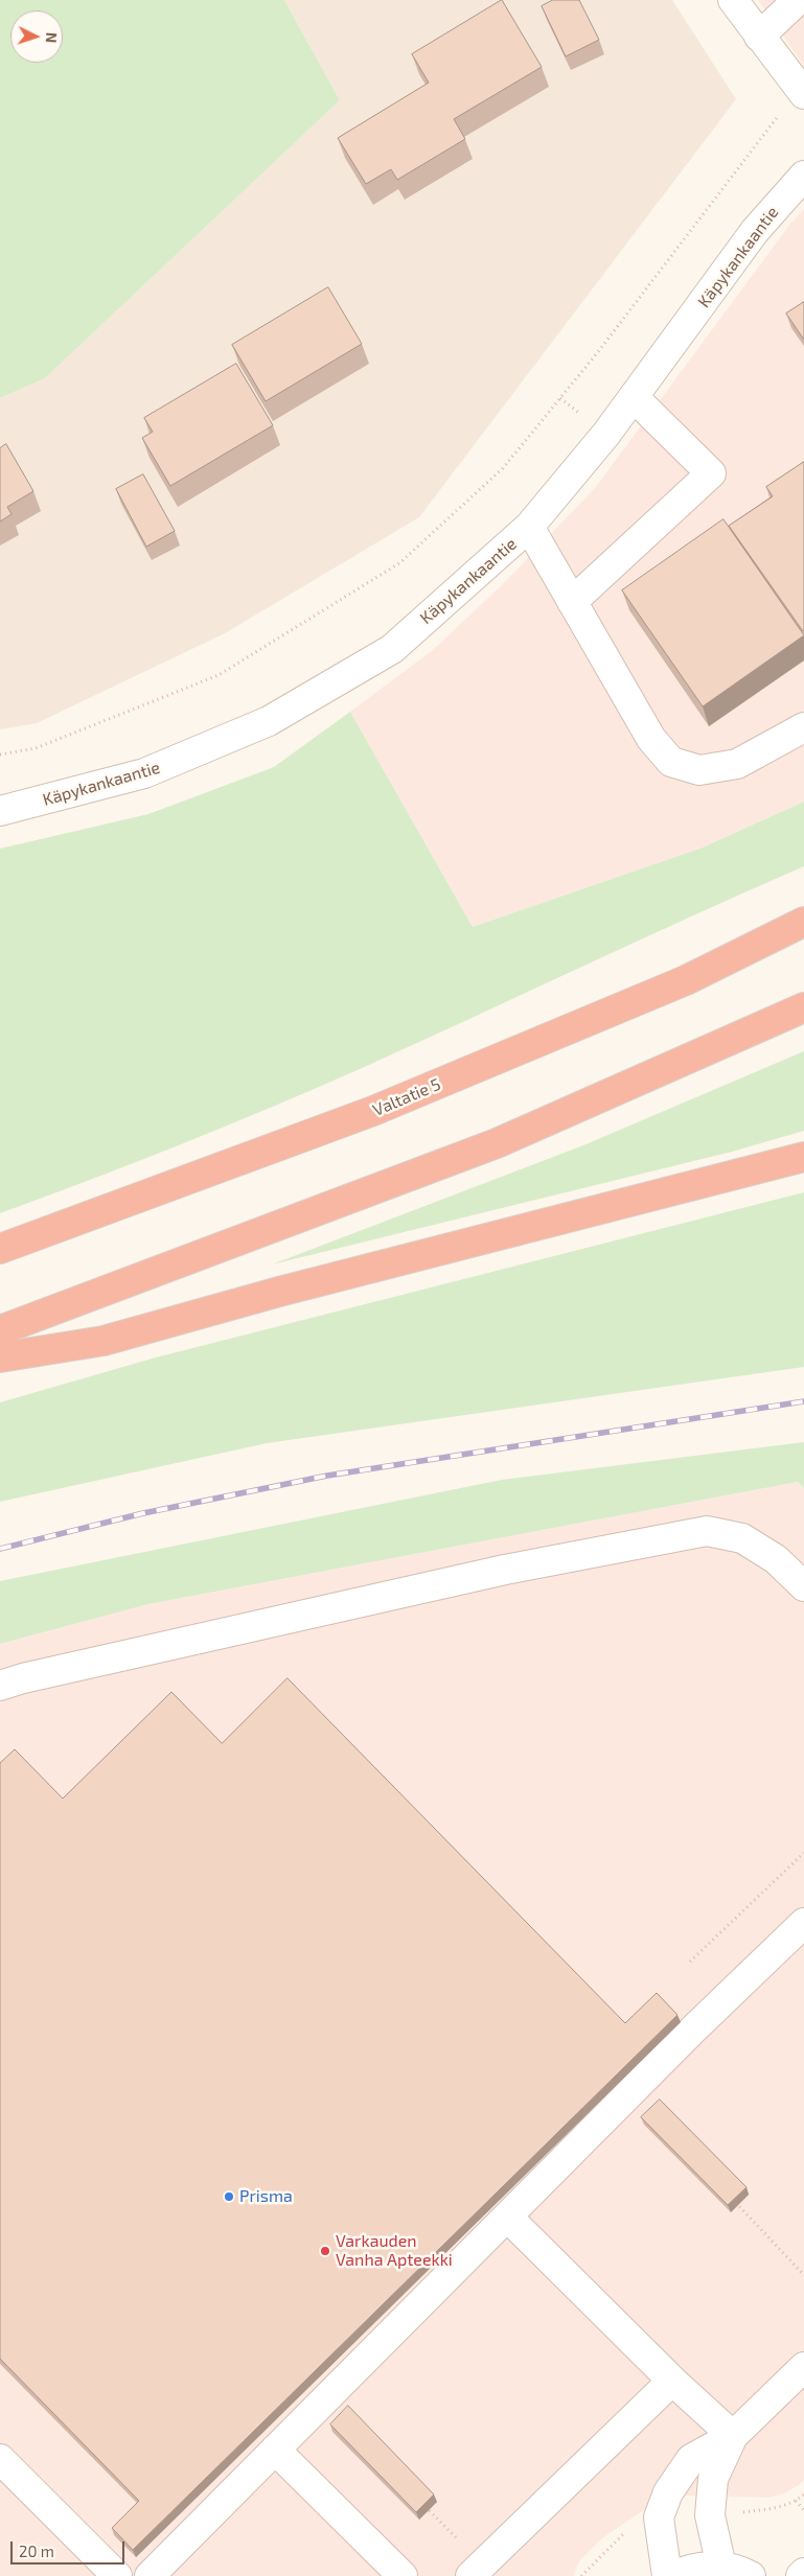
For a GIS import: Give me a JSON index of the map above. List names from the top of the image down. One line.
{"streets":{"highway":["Valtatie 5"],"street":["Käpykankaantie"]},"places":["Prisma","Varkauden Vanha Apteekki"],"scale_bar":"20 m","north":"right"}
